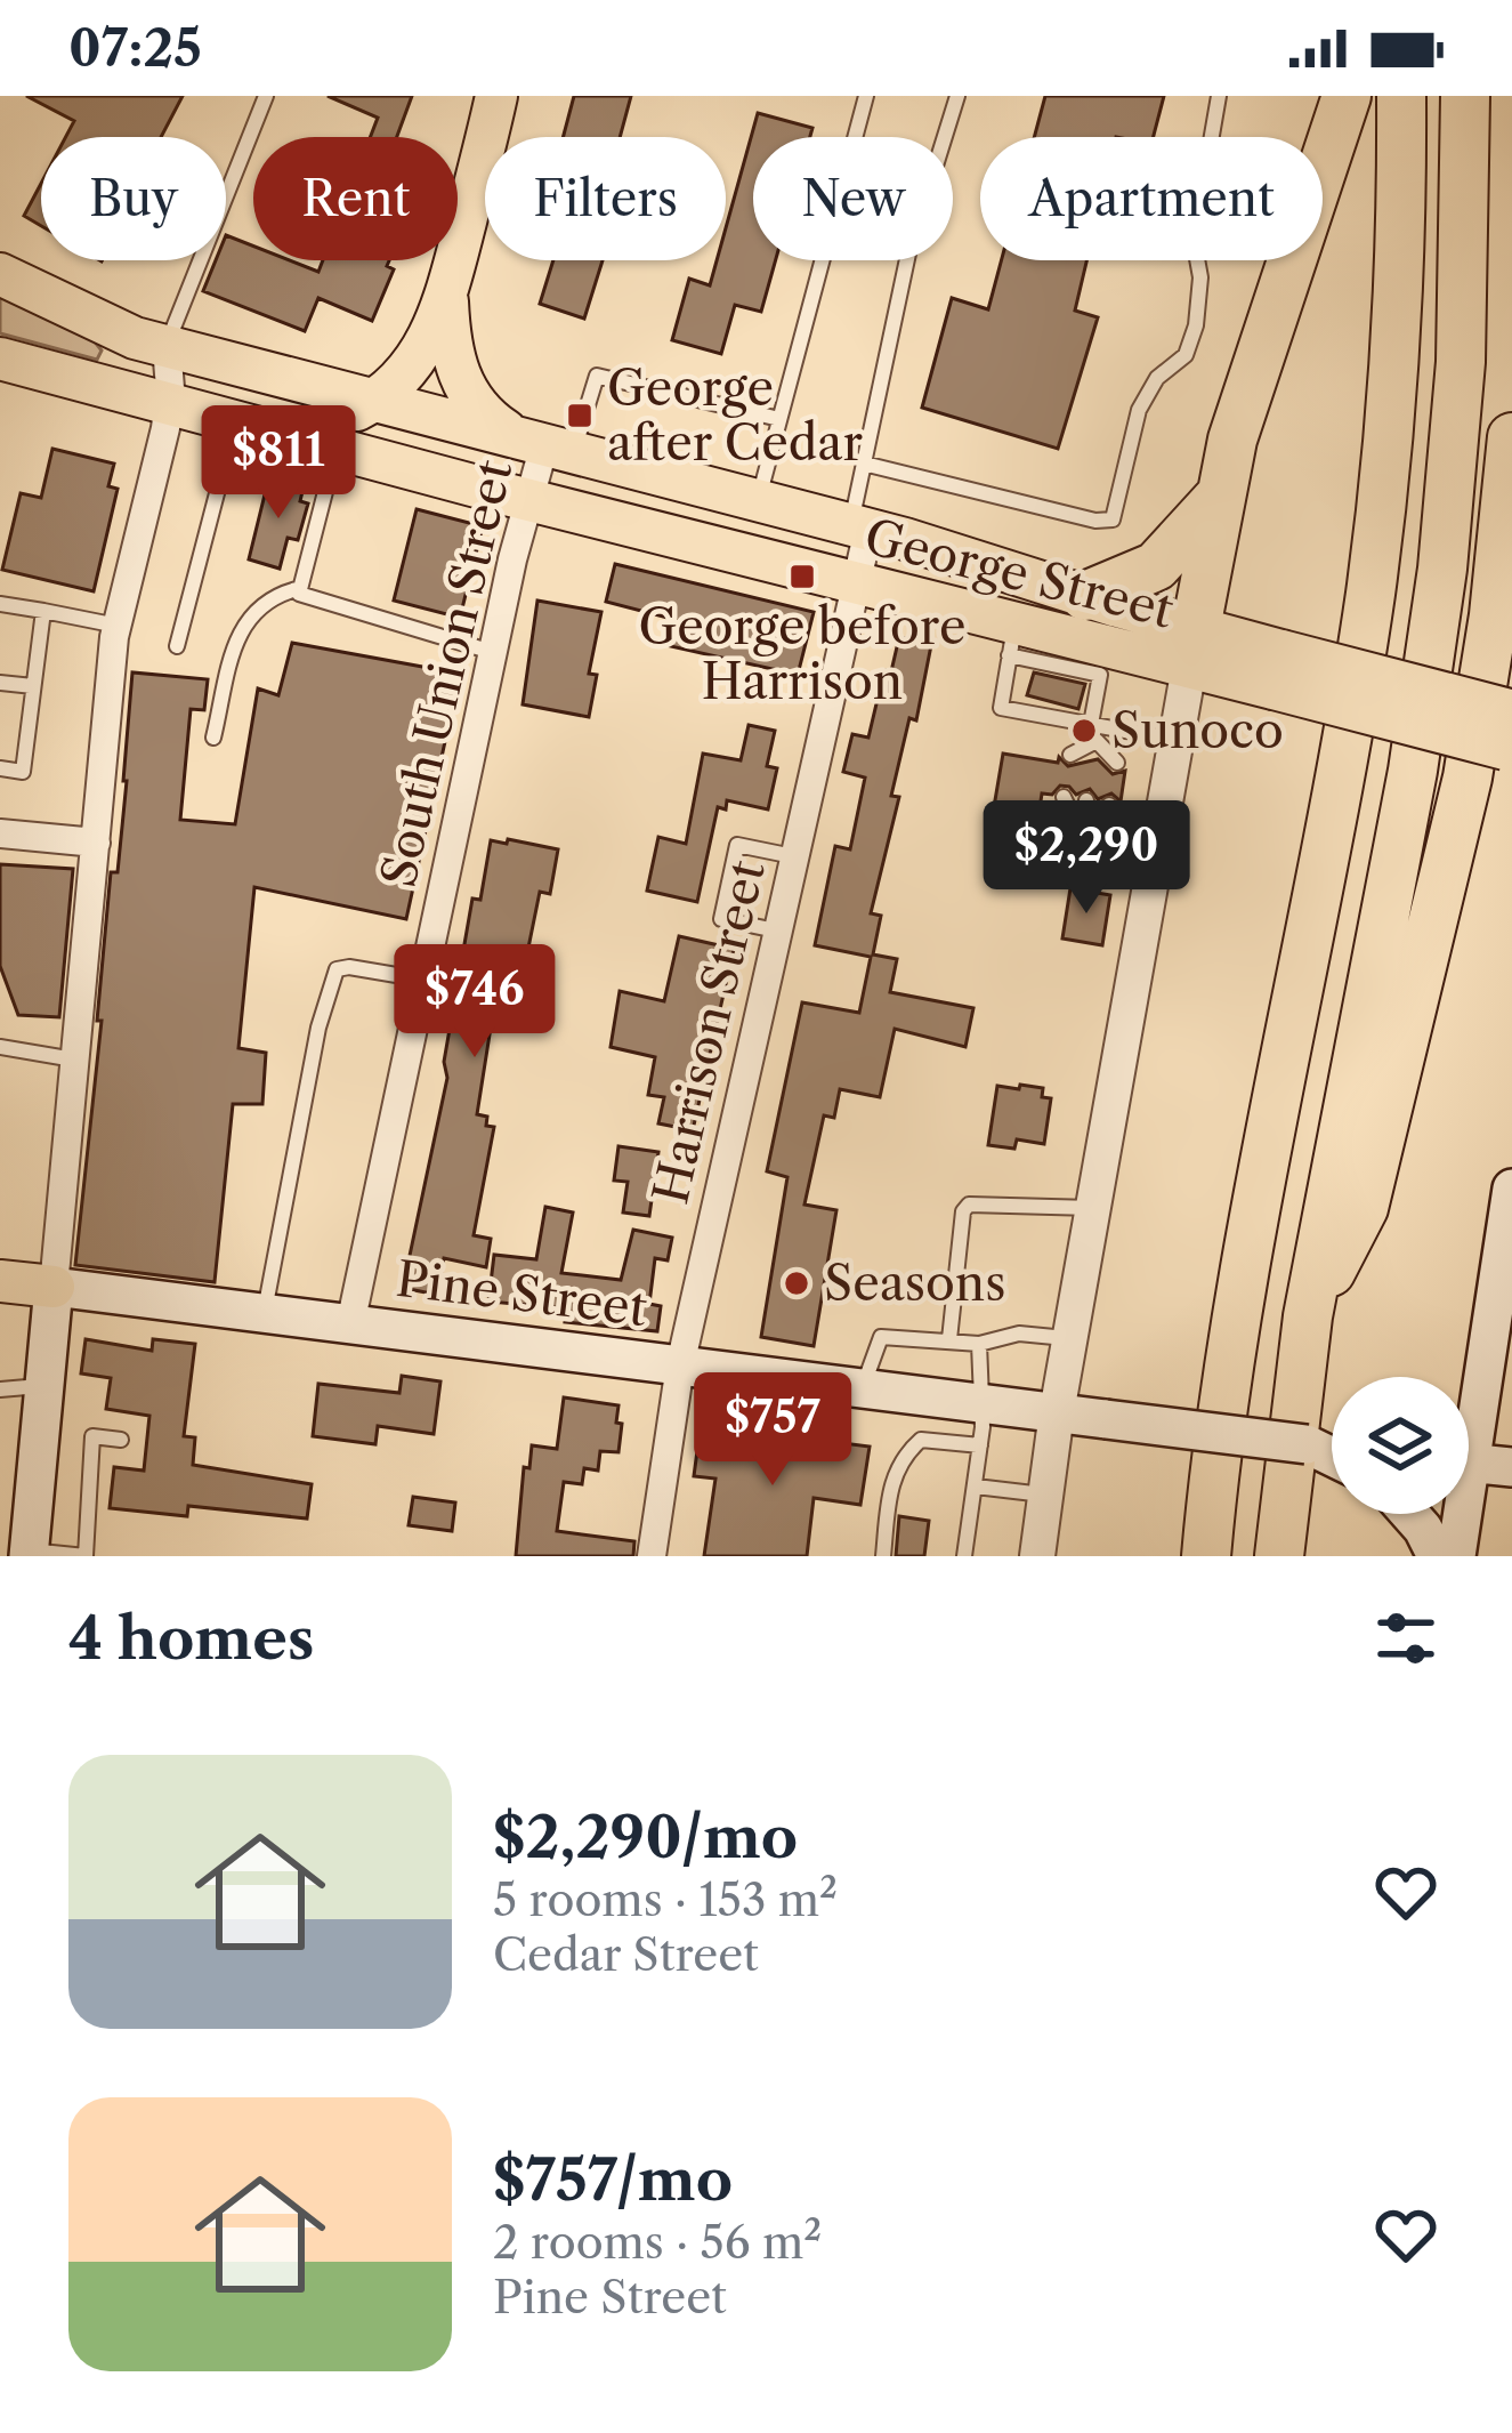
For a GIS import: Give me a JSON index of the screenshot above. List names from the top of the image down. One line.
{"streets":{"main road":["George Street","Pine Street"],"street":["South Union Street","Harrison Street"]},"crossings":[["George Street","South Union Street"],["George Street","Harrison Street"],["South Union Street","Pine Street"],["Harrison Street","Pine Street"]],"places":{"transit":["George after Cedar","George before Harrison"],"other":["Sunoco","Seasons"]},"page":{"status":"07:25","chip":["Buy","Rent","Filters","New","Apartment"],"price":["$811","$2,290","$746","$757"],"heading":"4 homes","list":[{"name":"$2,290/mo","note":"5 rooms · 153 m² · Cedar Street"},{"name":"$757/mo","note":"2 rooms · 56 m² · Pine Street"}]}}
